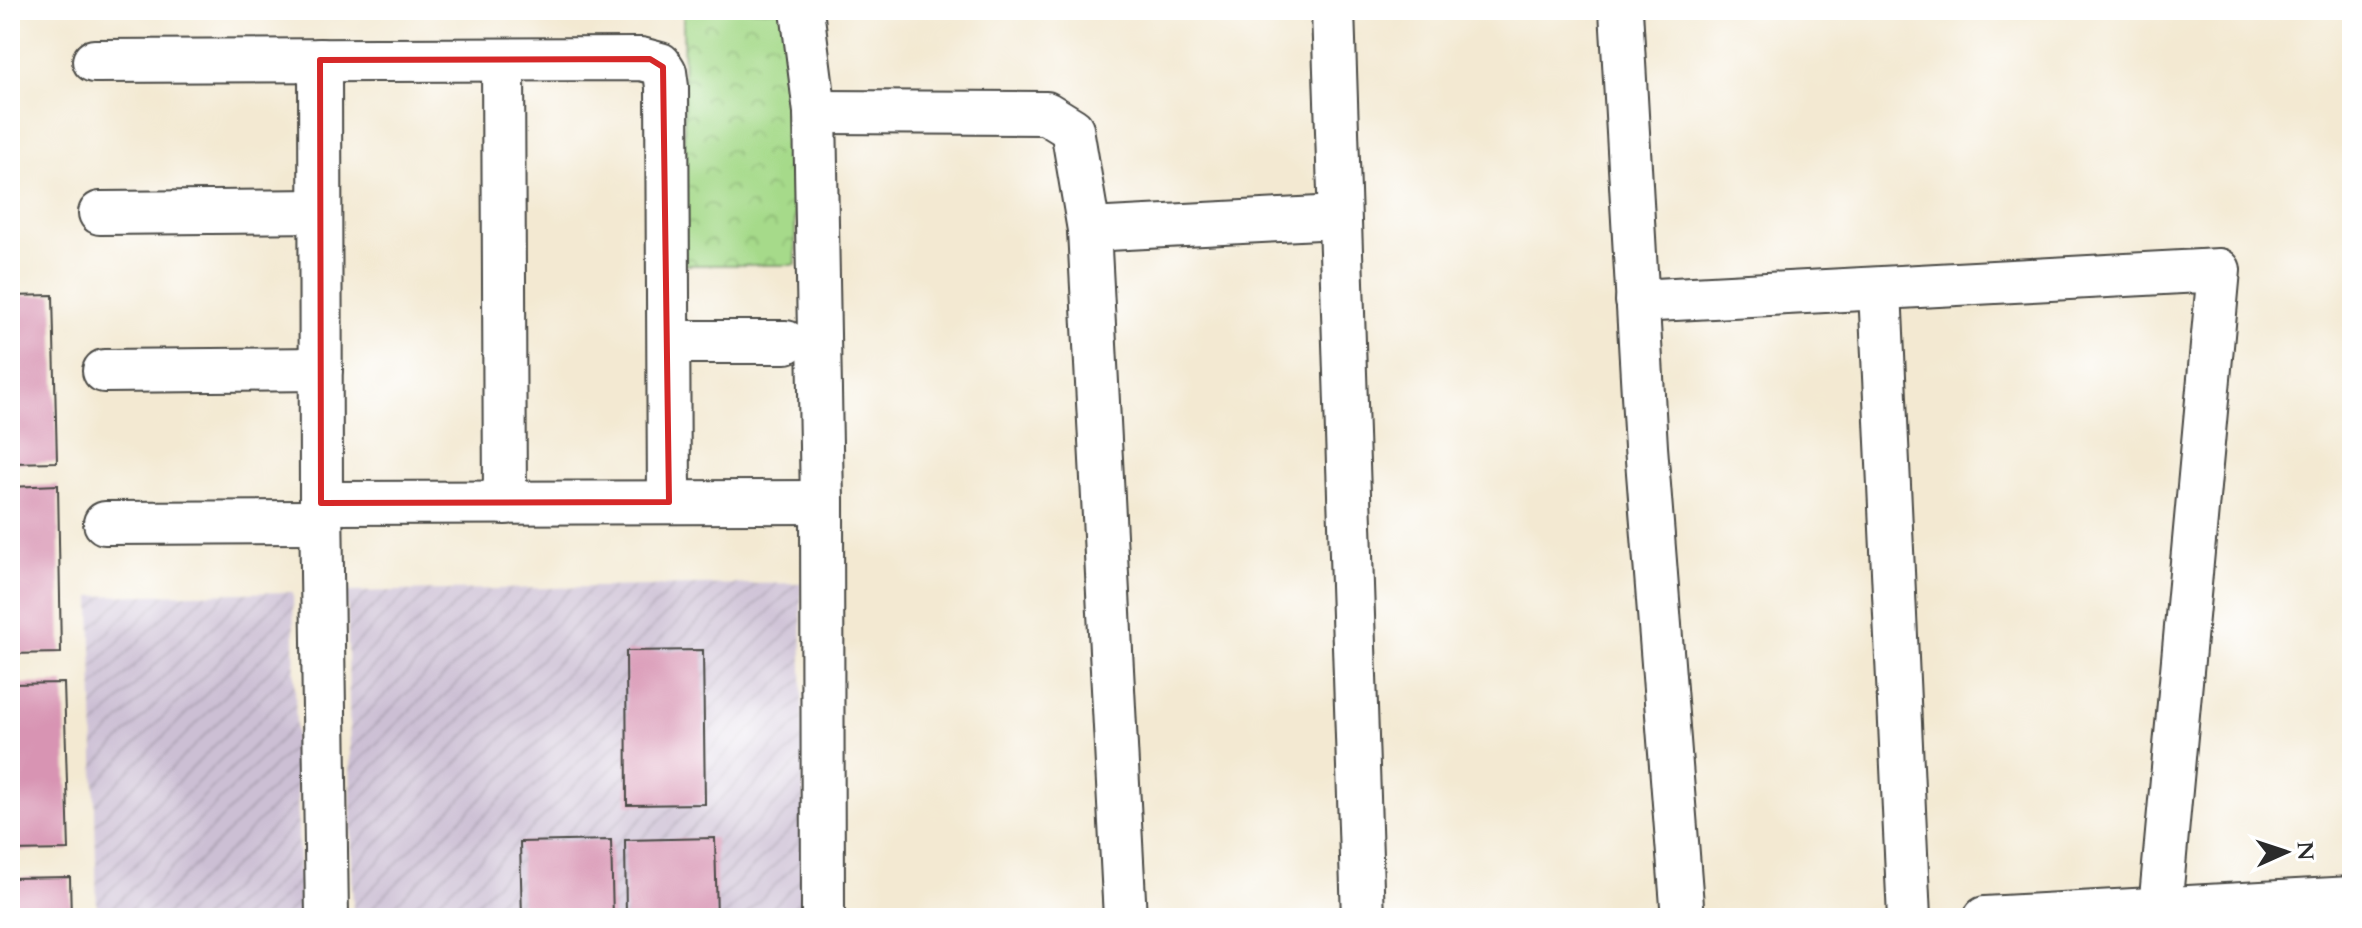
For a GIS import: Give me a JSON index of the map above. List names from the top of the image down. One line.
{"north":"right"}
